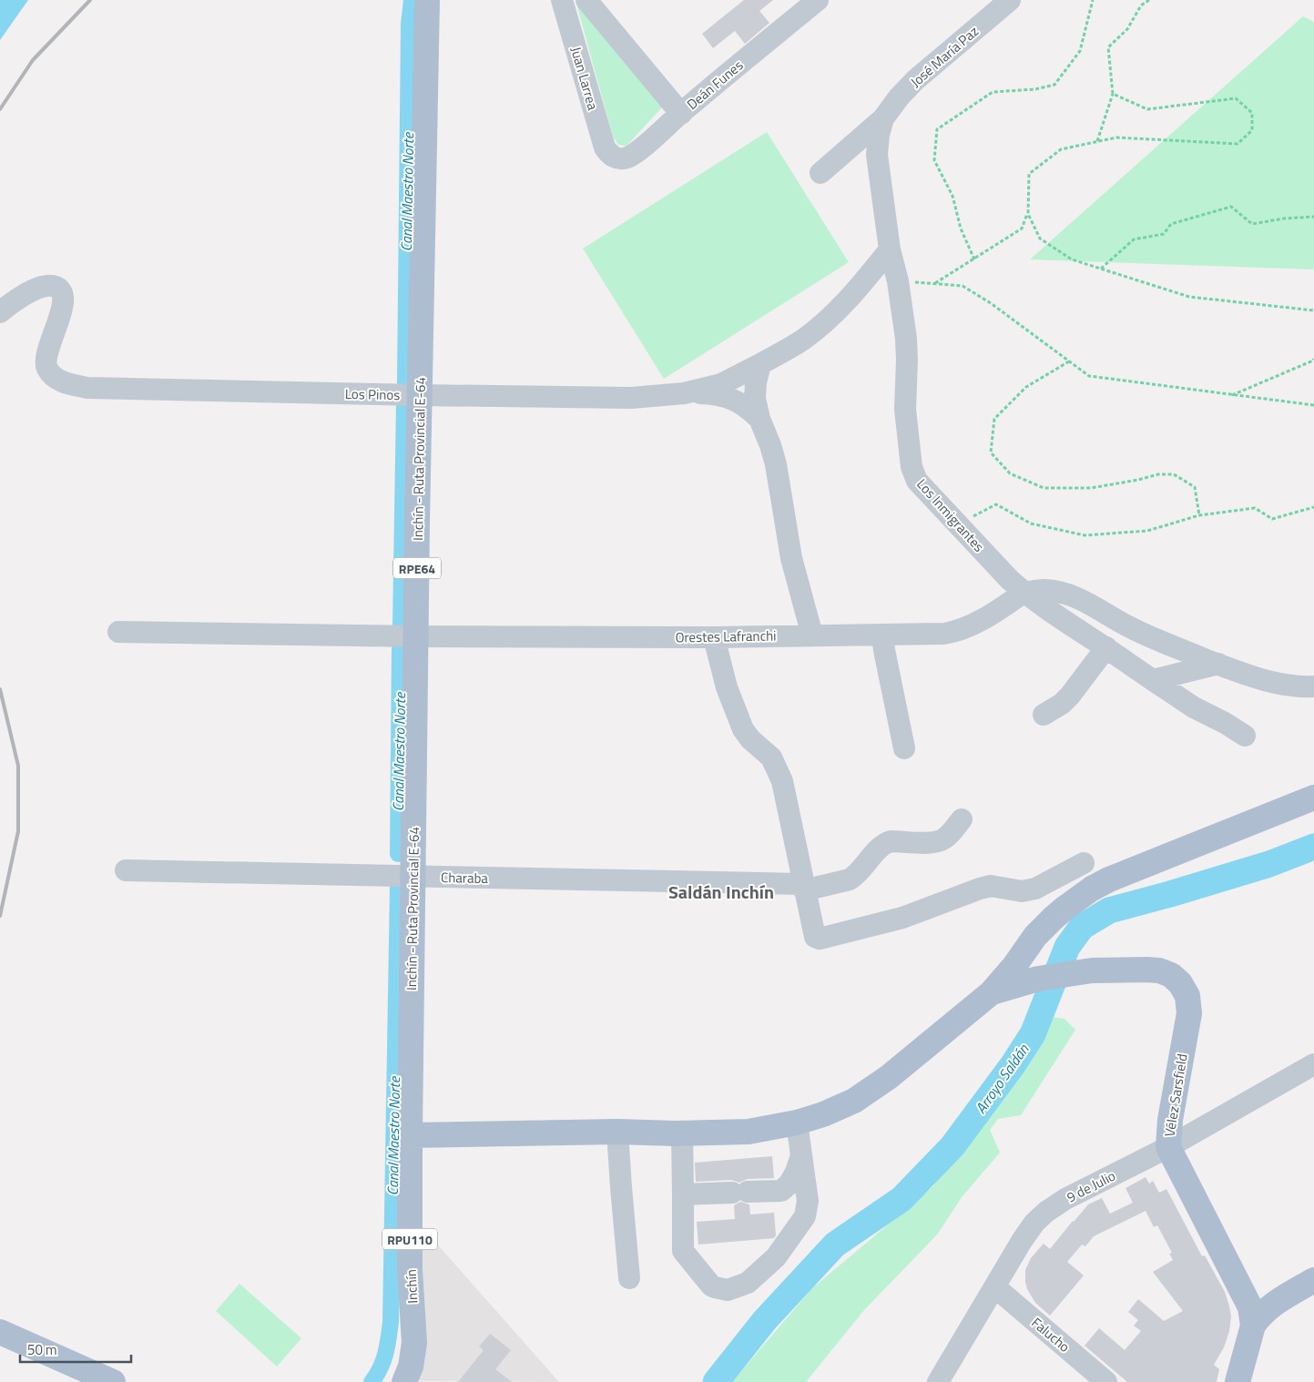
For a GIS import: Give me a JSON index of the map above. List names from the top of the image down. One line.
{"streets":{"main road":["Inchín - Ruta Provincial E-64","RPE64","Vélez Sarsfield","RPU110","Inchín"],"street":["José María Paz","Juan Larrea","Deán Funes","Los Pinos","Los Inmigrantes","Orestes Lafranchi","Charaba","9 de Julio","Falucho"]},"crossings":[["José María Paz","Los Inmigrantes"],["Juan Larrea","Deán Funes"],["Los Pinos","Inchín - Ruta Provincial E-64"],["Los Pinos","Los Inmigrantes"],["Inchín - Ruta Provincial E-64","Orestes Lafranchi"],["Inchín - Ruta Provincial E-64","Charaba"],["Inchín - Ruta Provincial E-64","Inchín"],["Los Inmigrantes","Orestes Lafranchi"],["Vélez Sarsfield","9 de Julio"],["9 de Julio","Falucho"]],"districts":["Saldán Inchín"],"water":["Canal Maestro Norte","Arroyo Saldán"],"scale_bar":"50 m"}
